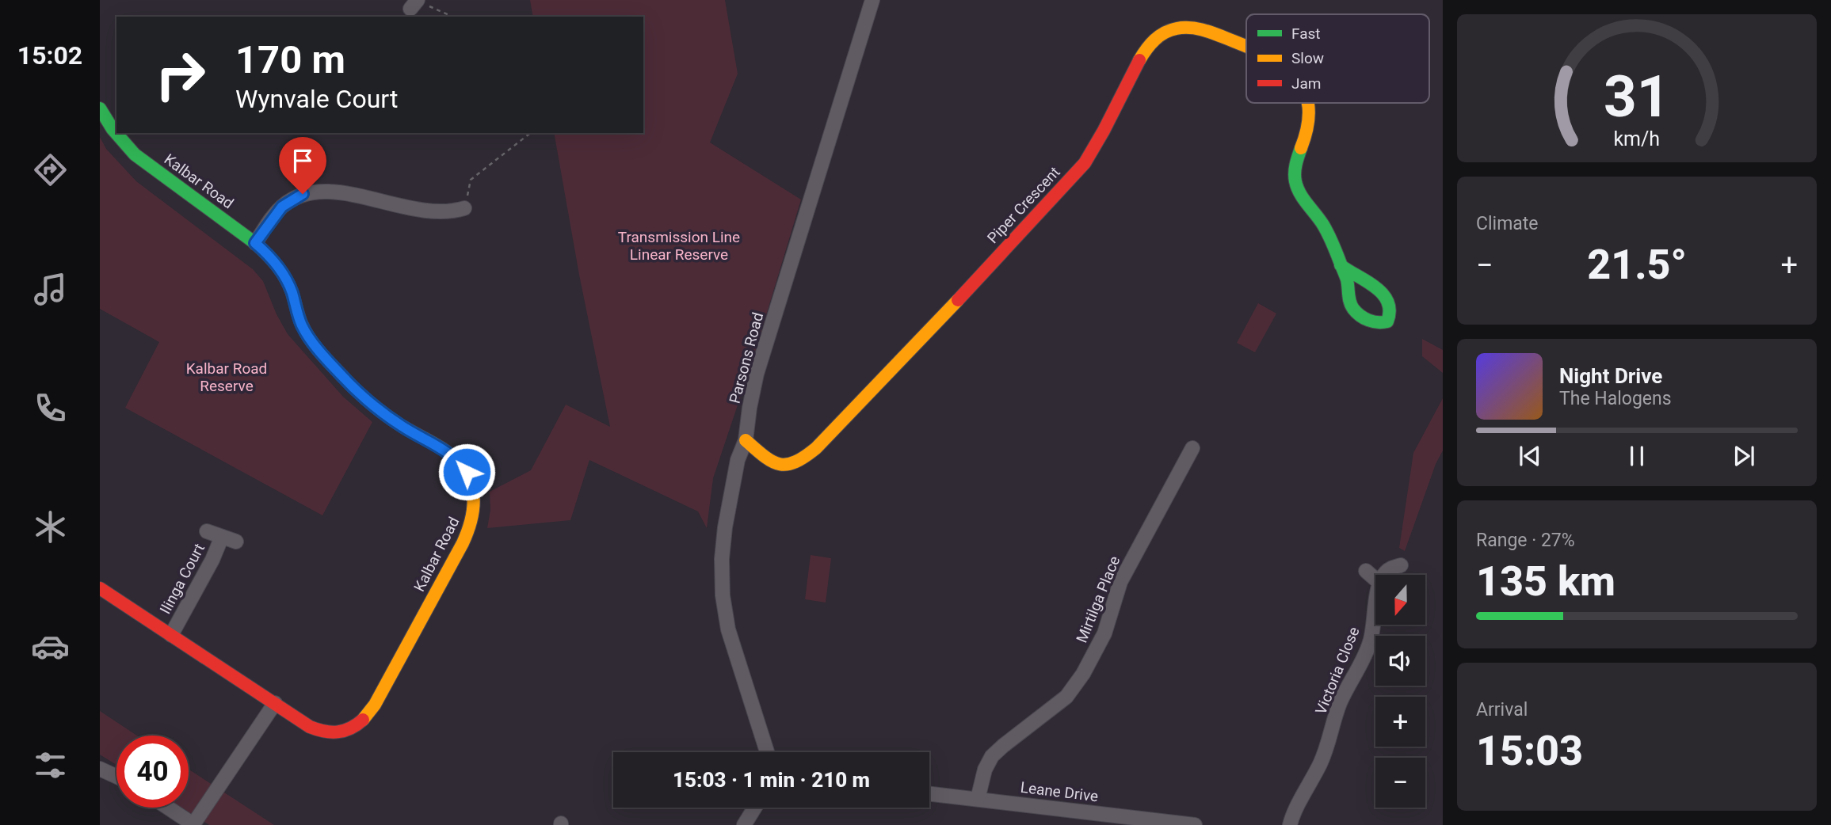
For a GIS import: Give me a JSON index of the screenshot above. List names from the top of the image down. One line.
{"streets":{"street":["Kalbar Road","Piper Crescent","Parsons Road","Ilinga Court","Mirtilga Place","Victoria Close","Leane Drive"]},"crossings":[["Kalbar Road","Ilinga Court"],["Piper Crescent","Parsons Road"],["Mirtilga Place","Leane Drive"]],"parks":["Transmission Line Linear Reserve","Kalbar Road Reserve"],"legend":["Fast","Slow","Jam"],"north":"bottom","page":{"tabs":"15:02","turn":["170 m","Wynvale Court"],"tile":["Climate",["Range · 27%","135 km"],["Arrival","15:03"]],"heat":["−","21.5°","+"],"song":["Night Drive","The Halogens"],"map_buttons":["+","−"],"limit":"40","trip":"15:03 · 1 min · 210 m","gauge":["31","km/h"]}}
